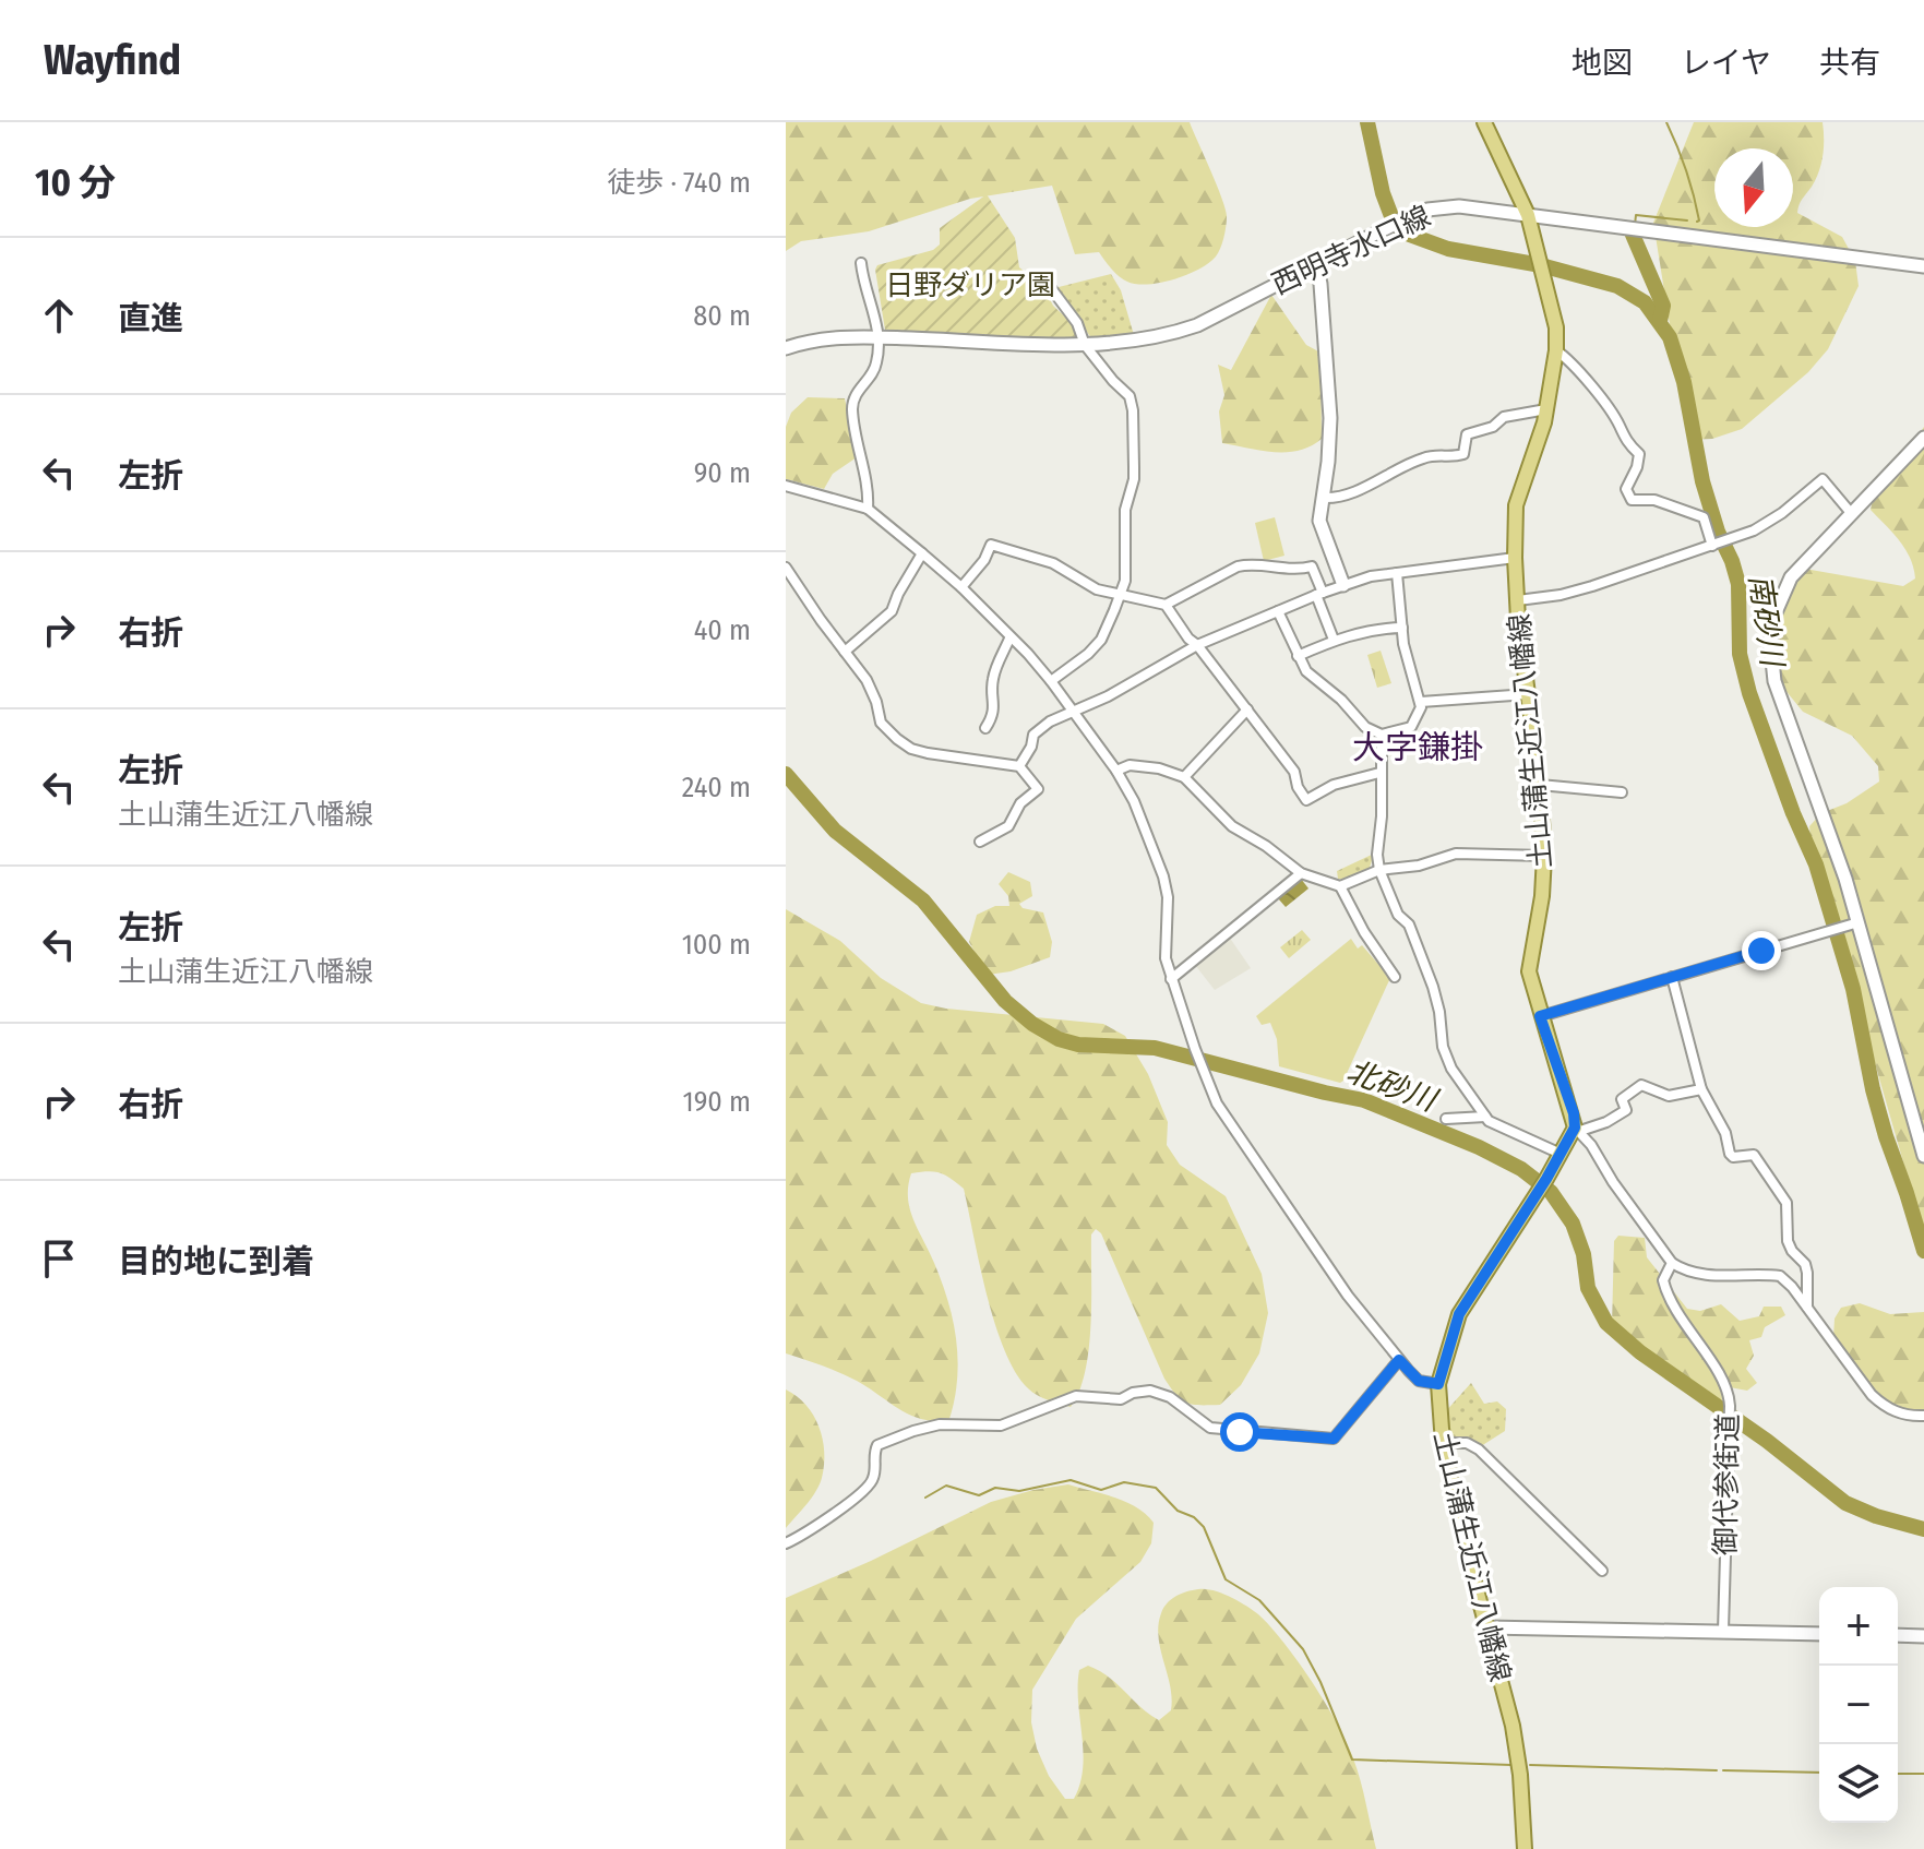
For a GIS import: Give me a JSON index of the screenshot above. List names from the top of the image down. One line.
{"streets":{"main road":["土山蒲生近江八幡線"],"street":["西明寺水口線","御代参街道"]},"crossings":[["西明寺水口線","土山蒲生近江八幡線"]],"districts":["大字鎌掛"],"water":["南砂川","北砂川"],"parks":["日野ダリア園"],"north":"bottom","page":{"header":"Wayfind","nav":["地図","レイヤ","共有"],"heading":["10 分","徒歩 · 740 m"],"list":[["直進","80 m"],["左折","90 m"],["右折","40 m"],["左折","土山蒲生近江八幡線","240 m"],["左折","土山蒲生近江八幡線","100 m"],["右折","190 m"],"目的地に到着"],"map_buttons":["+","−"]}}
